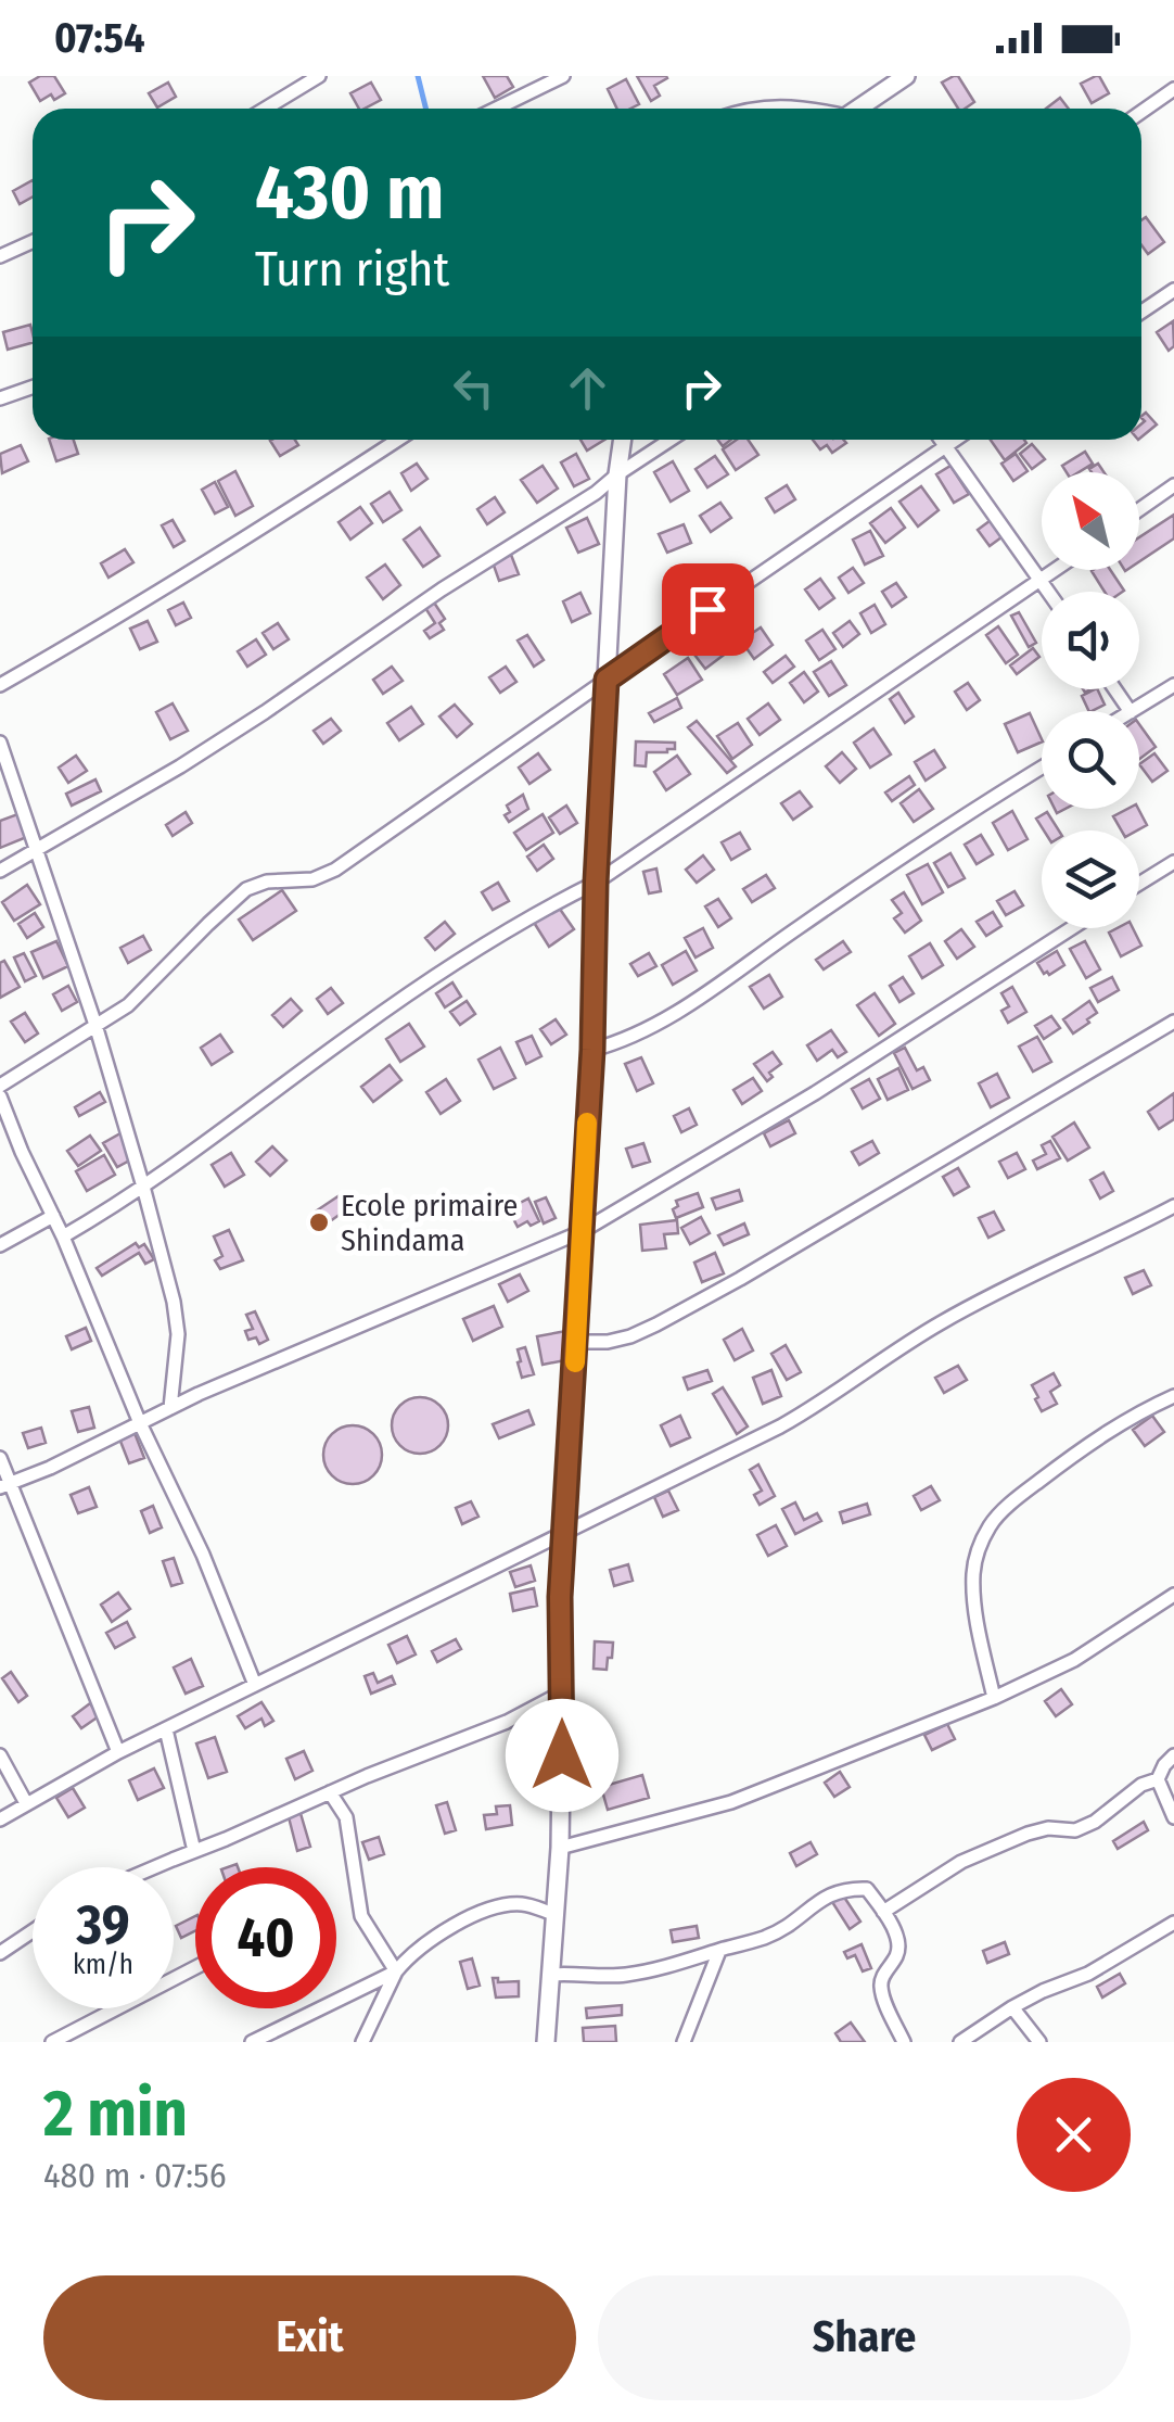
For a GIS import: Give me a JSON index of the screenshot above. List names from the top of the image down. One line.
{"places":["Ecole primaire Shindama"],"north":"top left","page":{"status":"07:54","turn":["430 m","Turn right"],"speed":"39 km/h","limit":"40","heading":["2 min","480 m · 07:56"],"buttons":["Exit","Share"]}}
